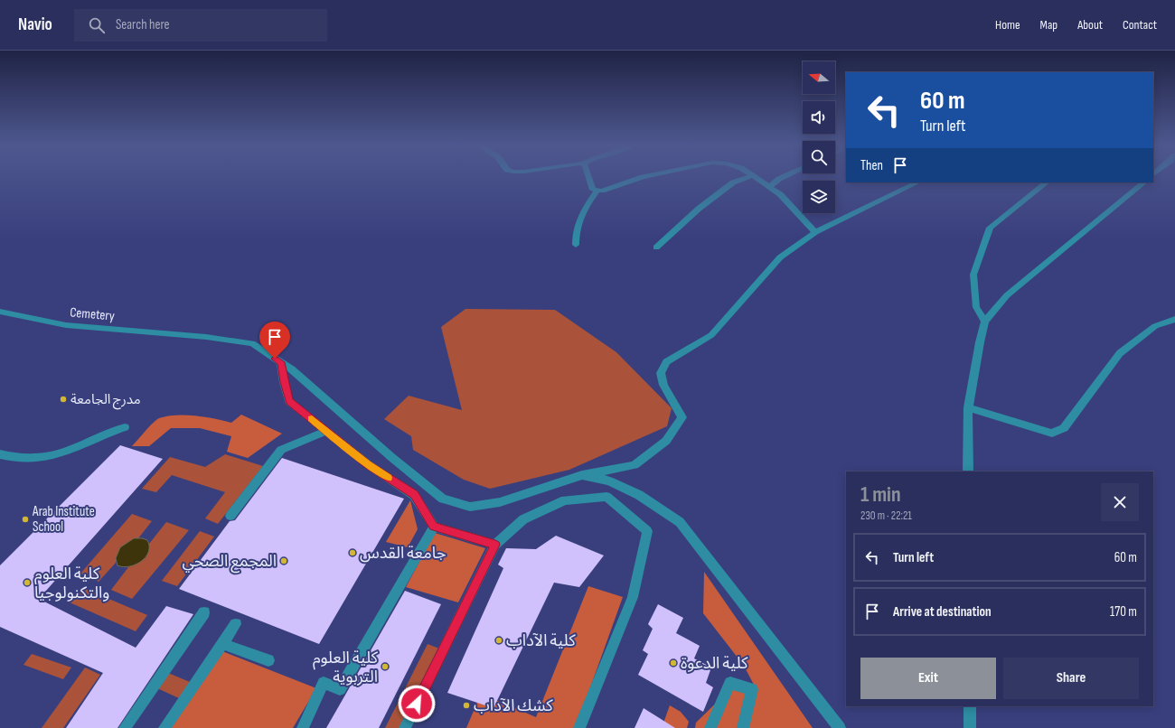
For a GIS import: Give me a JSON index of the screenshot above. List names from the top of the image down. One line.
{"streets":{"street":["Cemetery"]},"places":["مدرج الجامعة","Arab Institute School","جامعة القدس","المجمع الصحي","كلية العلوم والتكنولوجيا","كلية الآداب","كلية الدعوة","كلية العلوم التربوية","كشك الآداب"],"north":"left","page":{"header":"Navio","search":"Search here","nav":["Home","Map","About","Contact"],"turn":["60 m","Turn left"],"then":"Then","heading":["1 min","230 m · 22:21"],"list":[{"name":"Turn left","value":"60 m"},{"name":"Arrive at destination","value":"170 m"}],"buttons":["Exit","Share"]}}
